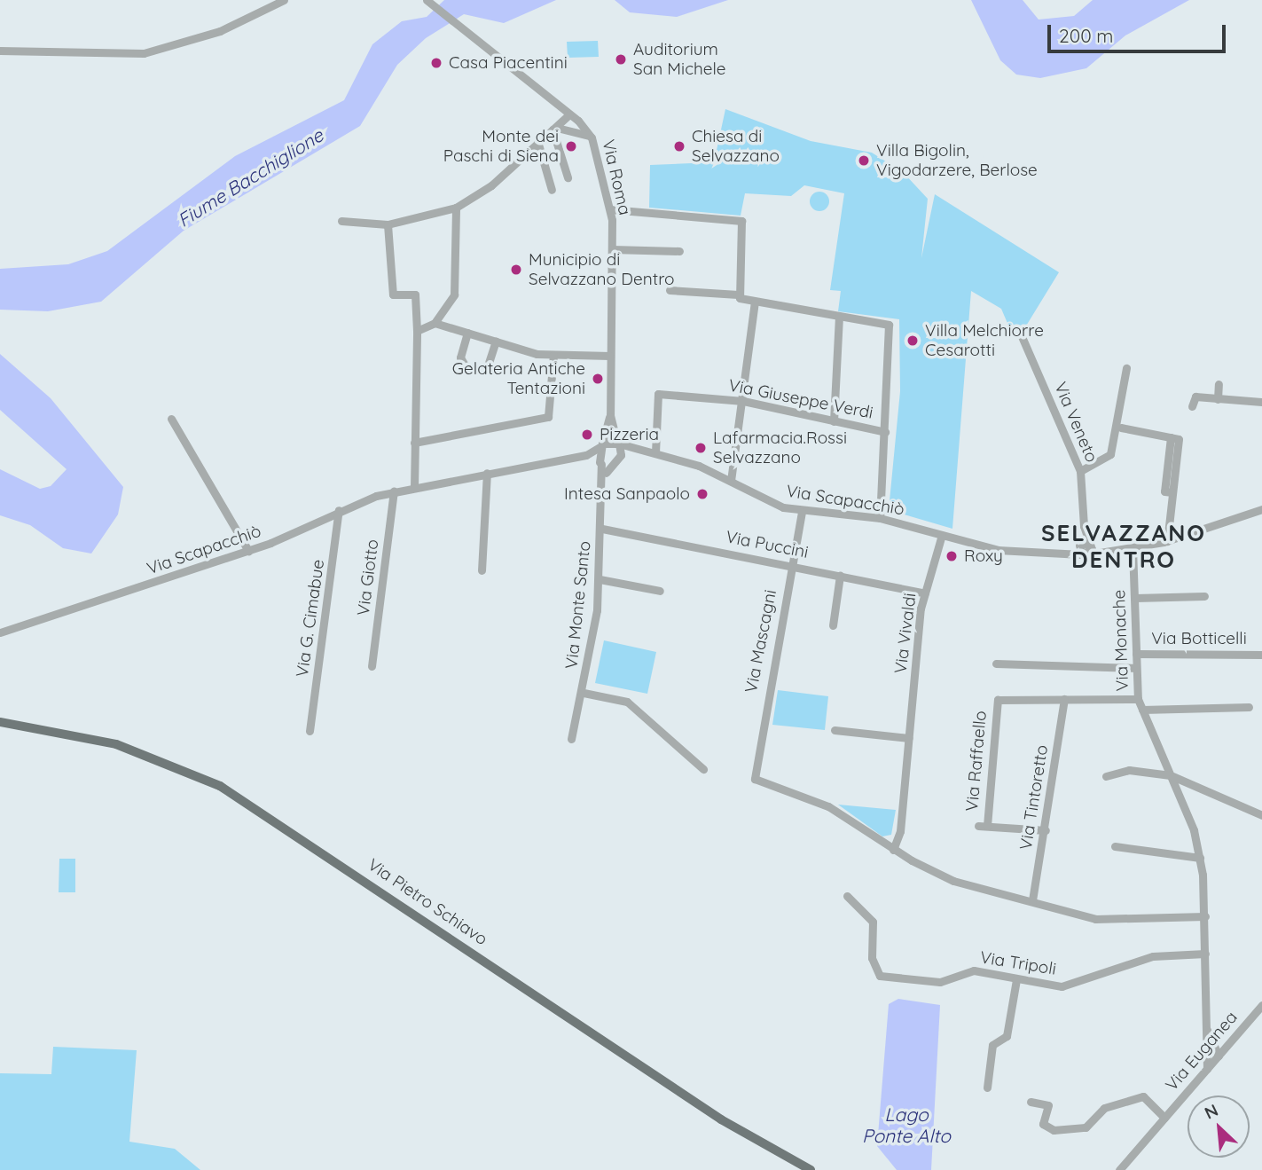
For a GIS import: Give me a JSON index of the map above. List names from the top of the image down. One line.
{"streets":{"main road":["Via Pietro Schiavo"],"street":["Via Roma","Via Giuseppe Verdi","Via Veneto","Via Scapacchiò","Via Puccini","Via Giotto","Via Monte Santo","Via G. Cimabue","Via Vivaldi","Via Botticelli","Via Monache","Via Mascagni","Via Raffaello","Via Tintoretto","Via Tripoli","Via Euganea"]},"crossings":[["Via Roma","Via Scapacchiò"],["Via Roma","Via Monte Santo"],["Via Giuseppe Verdi","Via Scapacchiò"],["Via Veneto","Via Scapacchiò"],["Via Scapacchiò","Via Giotto"],["Via Scapacchiò","Via Monte Santo"],["Via Scapacchiò","Via G. Cimabue"],["Via Scapacchiò","Via Vivaldi"],["Via Scapacchiò","Via Monache"],["Via Scapacchiò","Via Mascagni"],["Via Puccini","Via Monte Santo"],["Via Puccini","Via Vivaldi"],["Via Puccini","Via Mascagni"],["Via Vivaldi","Via Mascagni"],["Via Botticelli","Via Monache"],["Via Monache","Via Tripoli"],["Via Monache","Via Euganea"],["Via Raffaello","Via Tintoretto"]],"districts":["SELVAZZANO DENTRO"],"water":["Fiume Bacchiglione","Lago Ponte Alto"],"places":["Auditorium San Michele","Casa Piacentini","Monte dei Paschi di Siena","Chiesa di Selvazzano","Villa Bigolin, Vigodarzere, Berlose","Municipio di Selvazzano Dentro","Villa Melchiorre Cesarotti","Gelateria Antiche Tentazioni","Pizzeria","Lafarmacia.Rossi Selvazzano","Intesa Sanpaolo","Roxy"],"scale_bar":"200 m","north":"top left"}
